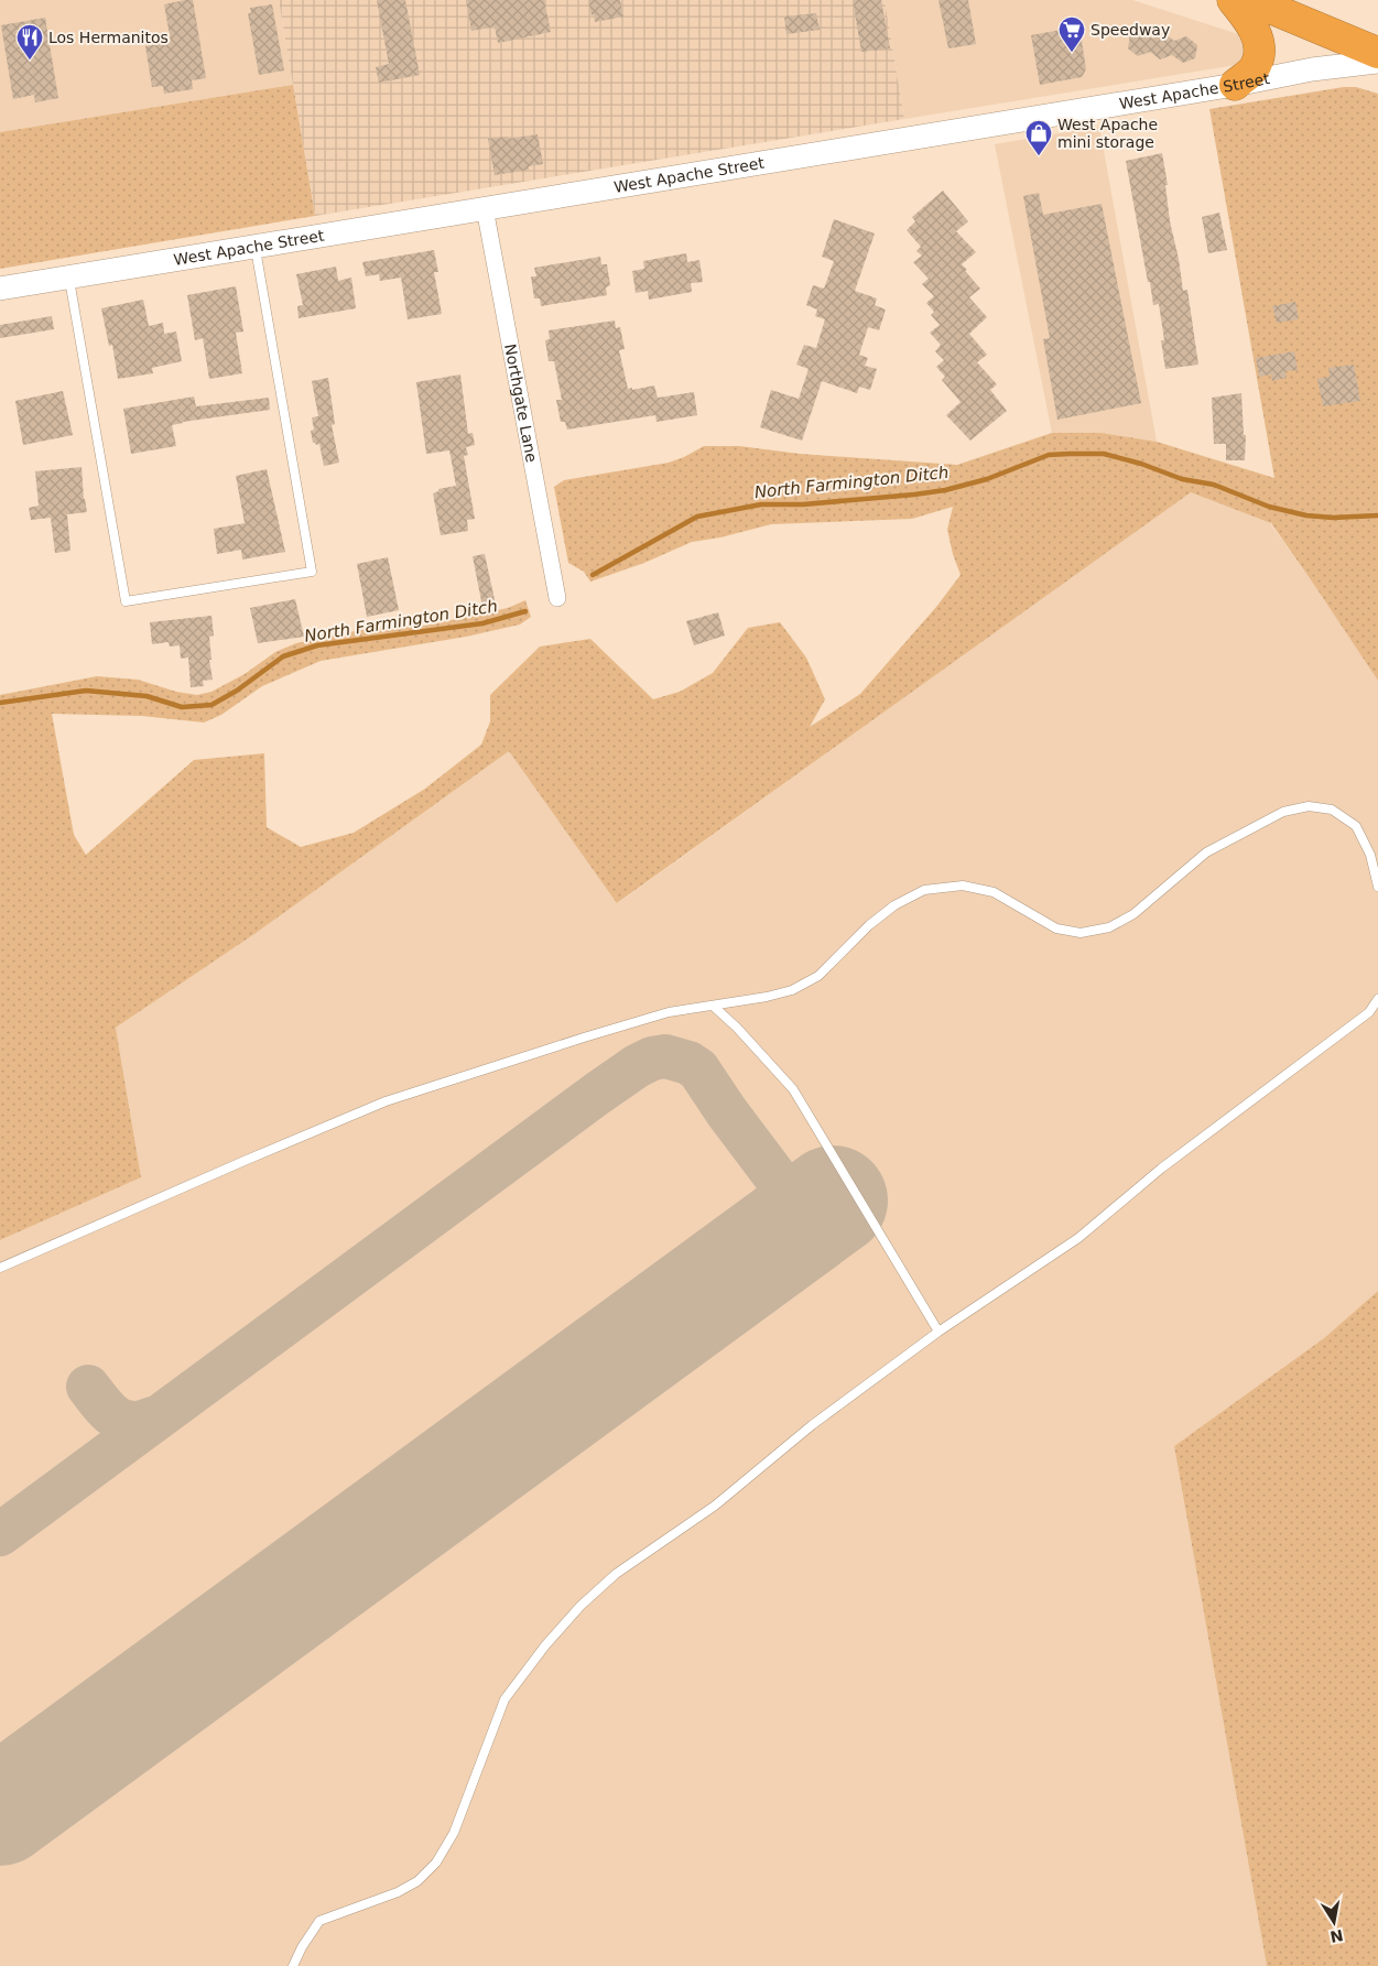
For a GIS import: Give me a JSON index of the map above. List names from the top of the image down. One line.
{"streets":{"main road":["West Apache Street"],"street":["Northgate Lane"]},"crossings":[["West Apache Street","Northgate Lane"]],"water":["North Farmington Ditch"],"places":{"supermarket":["Speedway"],"restaurant":["Los Hermanitos"],"shop":["West Apache mini storage"]},"north":"bottom"}
